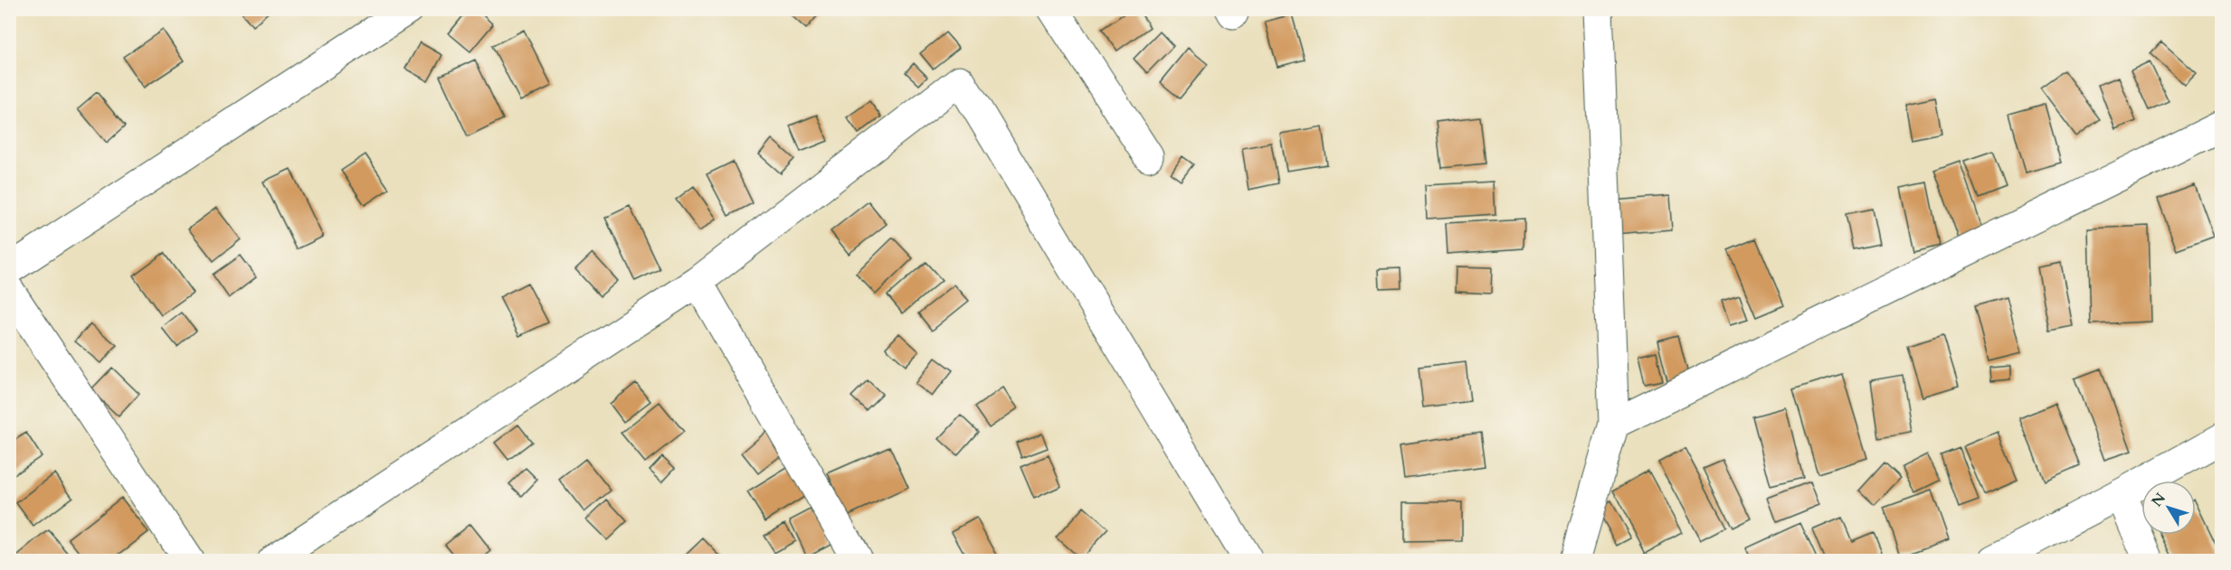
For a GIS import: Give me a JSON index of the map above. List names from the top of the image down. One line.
{"north":"top left"}
